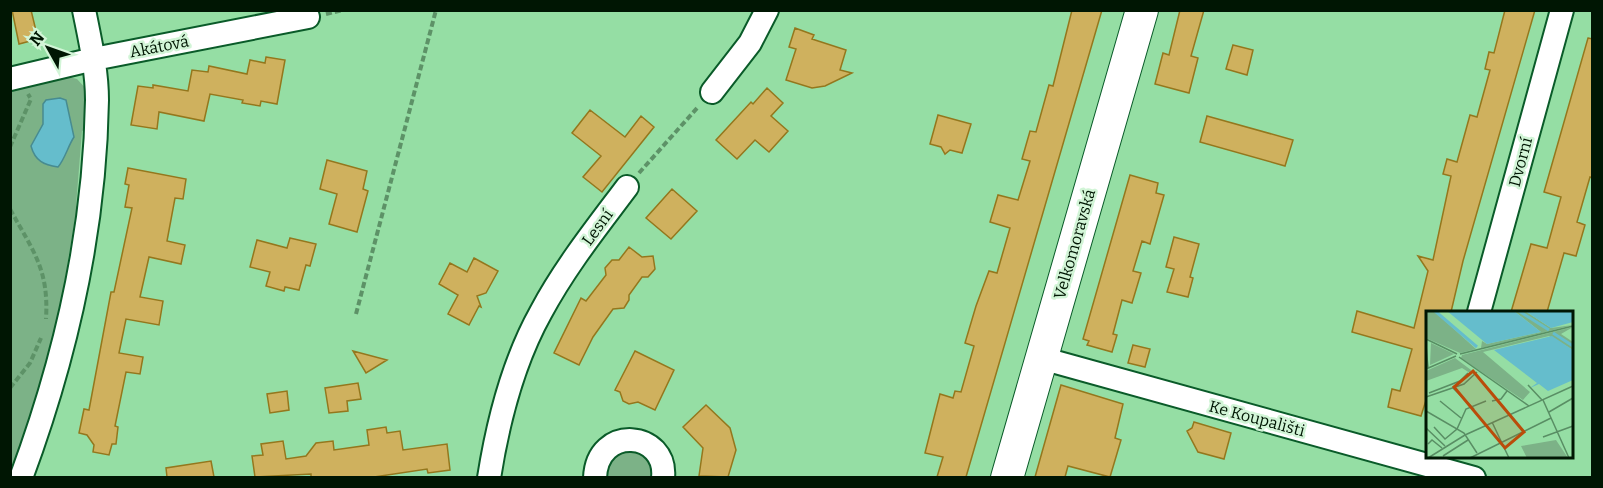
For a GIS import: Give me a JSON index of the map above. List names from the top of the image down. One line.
{"streets":{"street":["Akátová","Dvorní","Lesní","Velkomoravská","Ke Koupališti"]},"crossings":[["Velkomoravská","Ke Koupališti"]],"north":"top left"}
